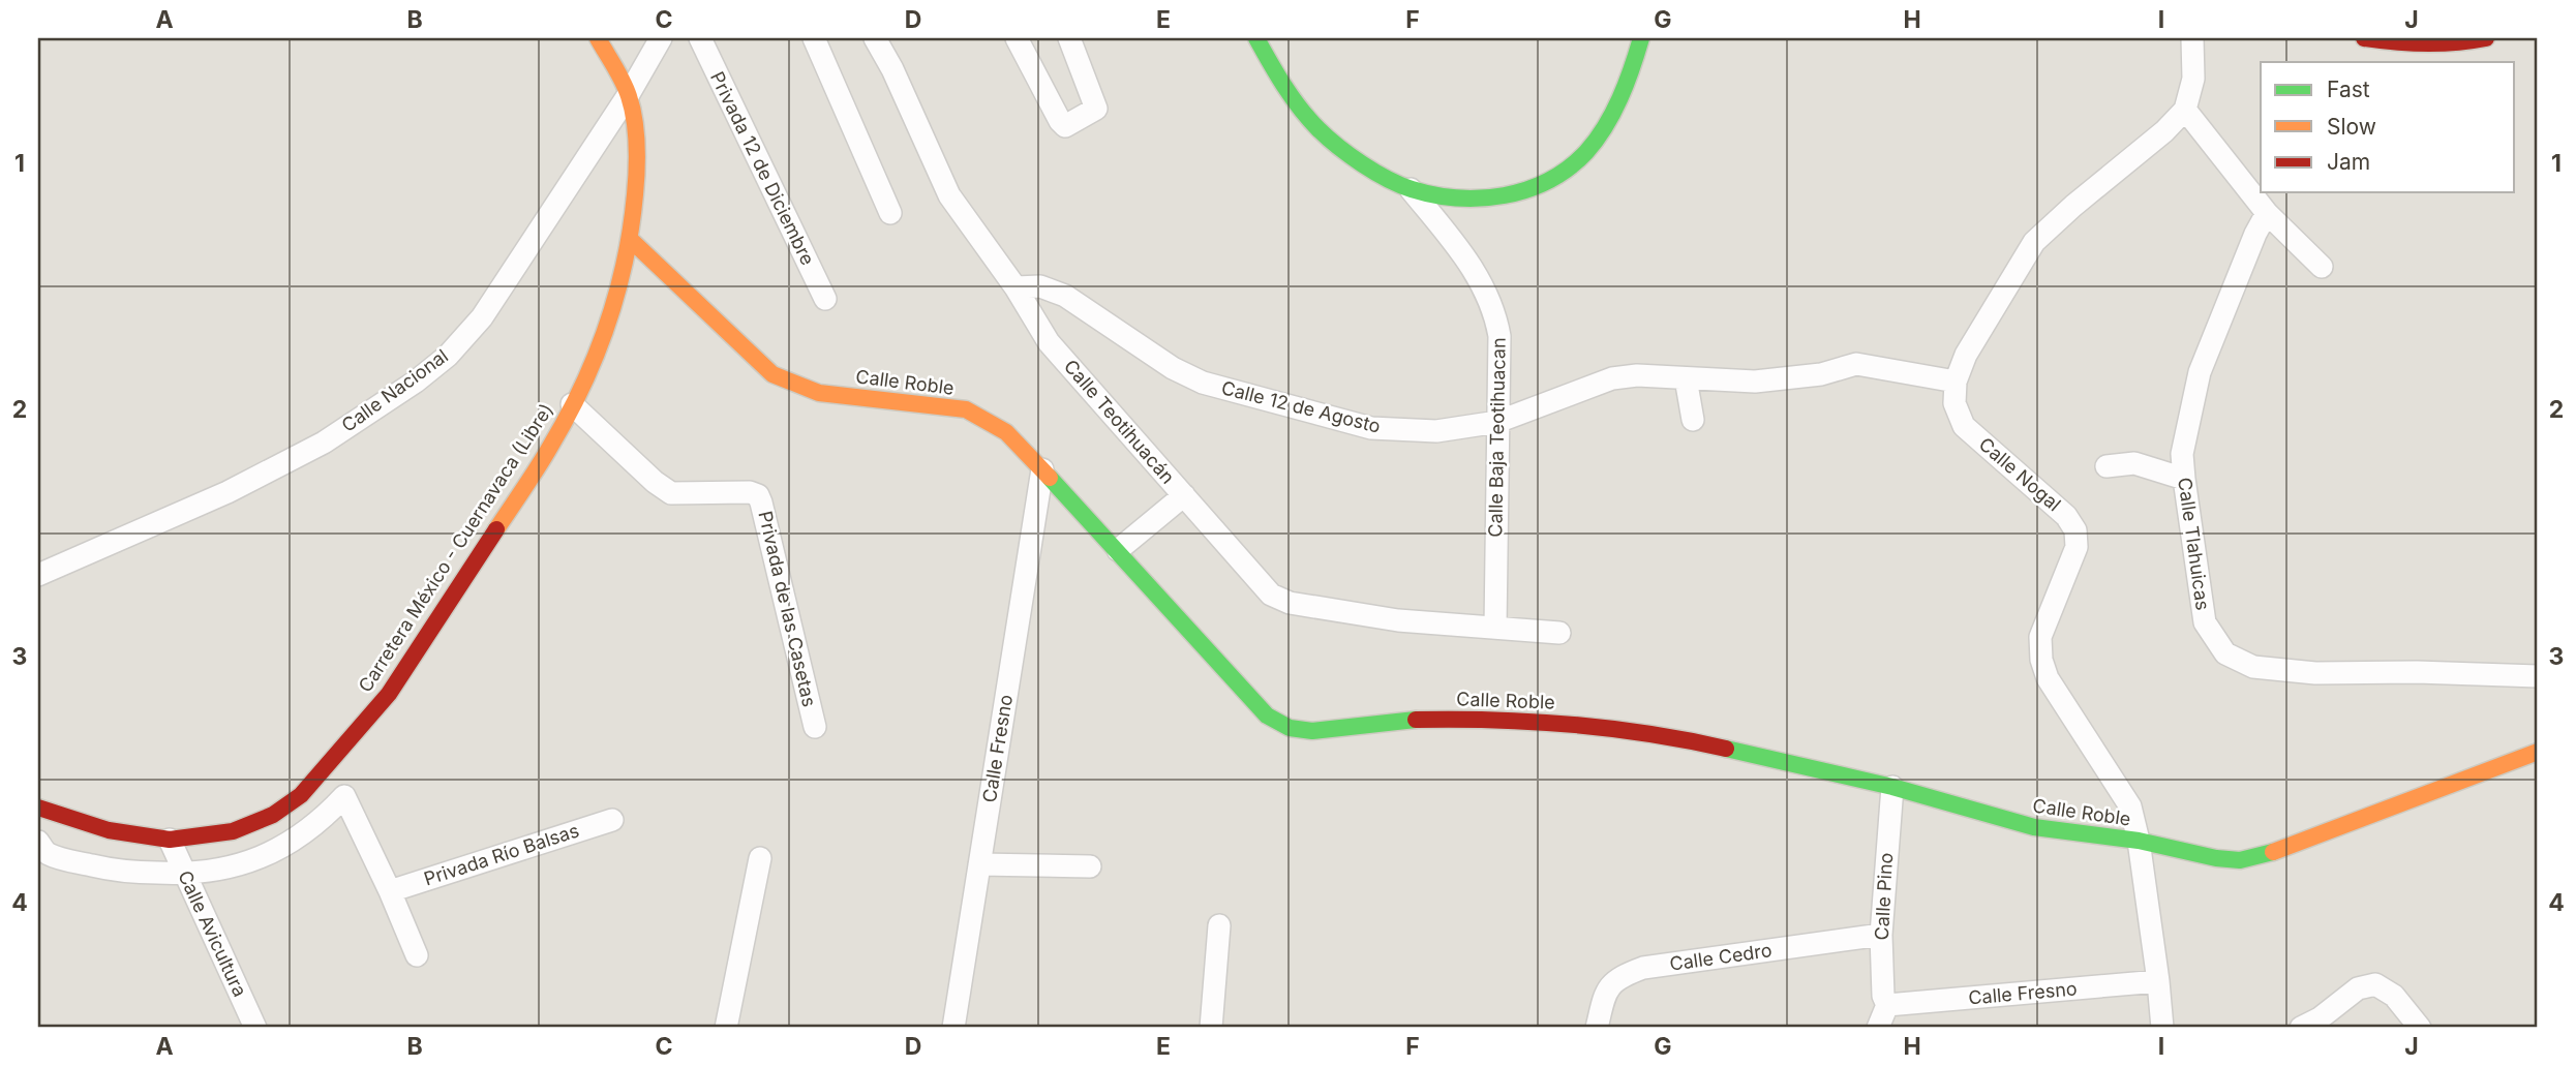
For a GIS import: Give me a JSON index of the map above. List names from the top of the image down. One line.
{"streets":{"street":["Privada 12 de Diciembre","Calle Roble","Calle Nacional","Calle 12 de Agosto","Calle Teotihuacán","Calle Baja Teotihuacan","Calle Nogal","Calle Tlahuicas","Carretera México - Cuernavaca (Libre)","Privada de las Casetas","Calle Fresno","Privada Río Balsas","Calle Pino","Calle Avicultura","Calle Cedro"]},"crossings":[["Calle Roble","Calle Nogal"],["Calle Roble","Carretera México - Cuernavaca (Libre)"],["Calle Roble","Calle Fresno"],["Calle Roble","Calle Pino"],["Calle Nacional","Carretera México - Cuernavaca (Libre)"],["Calle 12 de Agosto","Calle Teotihuacán"],["Calle 12 de Agosto","Calle Baja Teotihuacan"],["Calle 12 de Agosto","Calle Nogal"],["Calle Teotihuacán","Calle Baja Teotihuacan"],["Calle Nogal","Calle Fresno"],["Carretera México - Cuernavaca (Libre)","Privada de las Casetas"],["Carretera México - Cuernavaca (Libre)","Calle Avicultura"],["Calle Fresno","Calle Pino"],["Calle Pino","Calle Cedro"]],"legend":["Fast","Slow","Jam"],"grid":{"columns":["A","B","C","D","E","F","G","H","I","J"],"rows":["1","2","3","4"]}}
